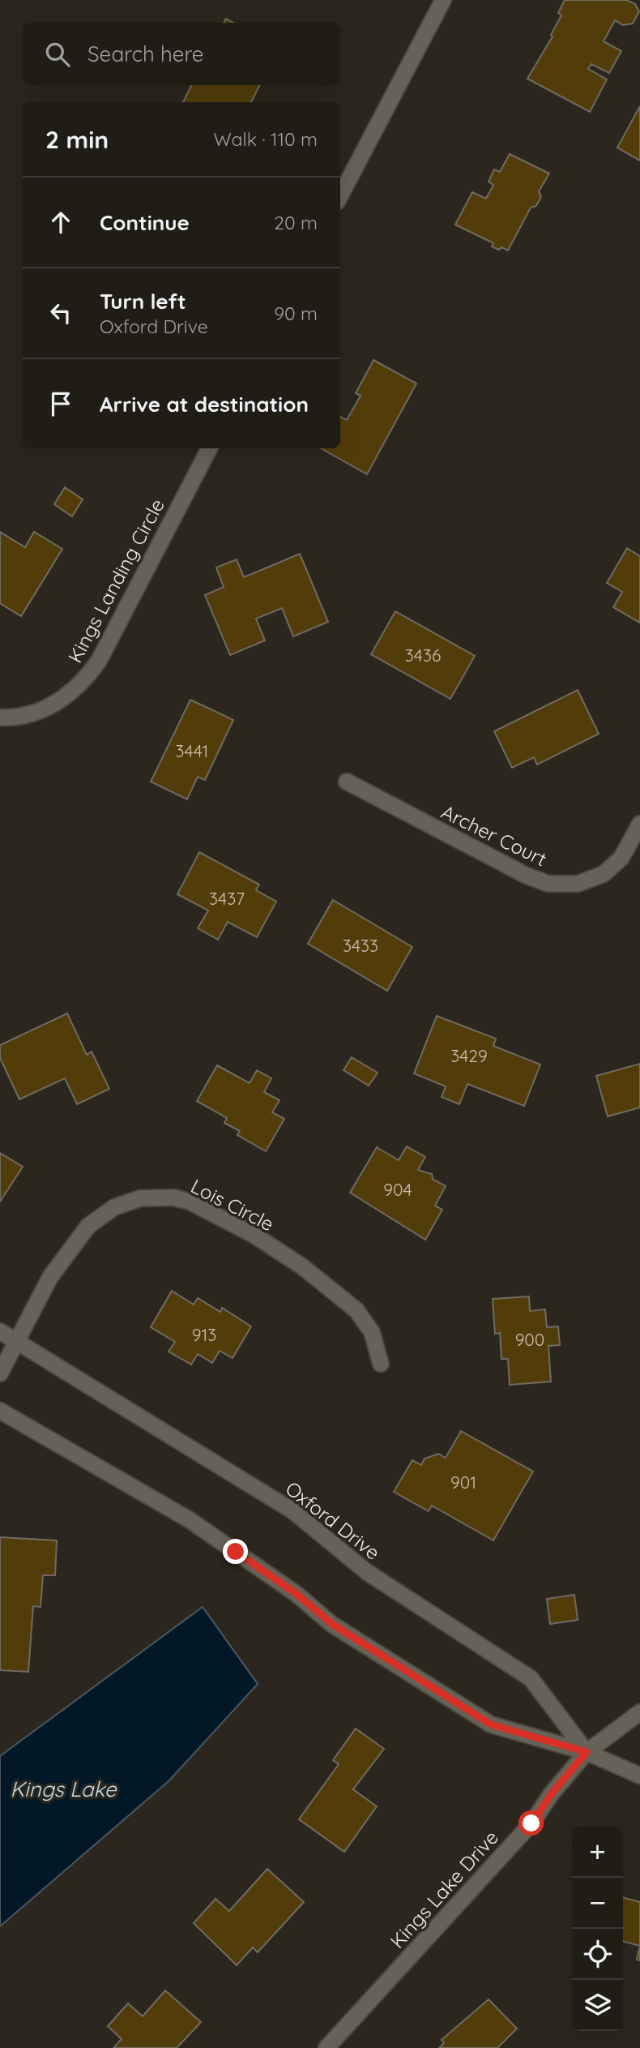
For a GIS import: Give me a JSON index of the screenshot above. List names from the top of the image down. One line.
{"streets":{"street":["Kings Landing Circle","Archer Court","Lois Circle","Oxford Drive","Kings Lake Drive"]},"crossings":[["Lois Circle","Oxford Drive"],["Oxford Drive","Kings Lake Drive"]],"water":["Kings Lake"],"house_numbers":["3436","3441","3437","3433","3429","904","913","900","901"],"page":{"search":"Search here","heading":["2 min","Walk · 110 m"],"list":[["Continue","20 m"],["Turn left","Oxford Drive","90 m"],"Arrive at destination"],"map_buttons":["+","−"]}}
